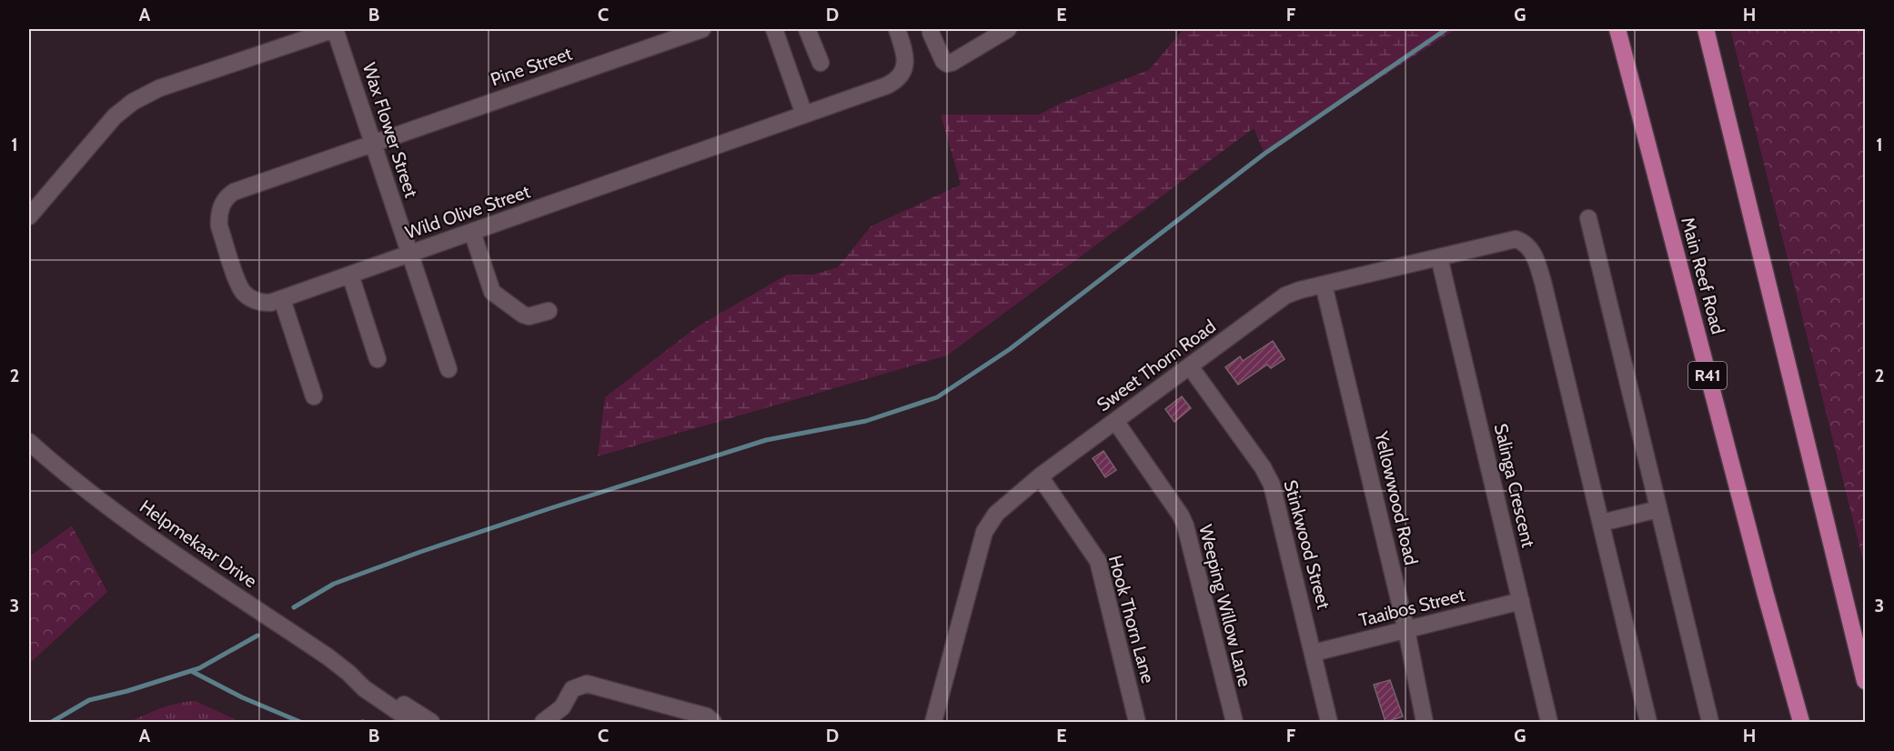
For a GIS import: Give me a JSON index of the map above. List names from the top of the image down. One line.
{"streets":{"main road":["Main Reef Road","R41"],"street":["Pine Street","Wax Flower Street","Wild Olive Street","Sweet Thorn Road","Salinga Crescent","Yellowwood Road","Helpmekaar Drive","Stinkwood Street","Weeping Willow Lane","Taaibos Street","Hook Thorn Lane"]},"crossings":[["Pine Street","Wax Flower Street"],["Pine Street","Wild Olive Street"],["Wax Flower Street","Wild Olive Street"],["Sweet Thorn Road","Salinga Crescent"],["Sweet Thorn Road","Yellowwood Road"],["Sweet Thorn Road","Stinkwood Street"],["Sweet Thorn Road","Weeping Willow Lane"],["Sweet Thorn Road","Hook Thorn Lane"],["Salinga Crescent","Taaibos Street"],["Yellowwood Road","Taaibos Street"],["Stinkwood Street","Taaibos Street"]],"grid":{"columns":["A","B","C","D","E","F","G","H"],"rows":["1","2","3"]}}
